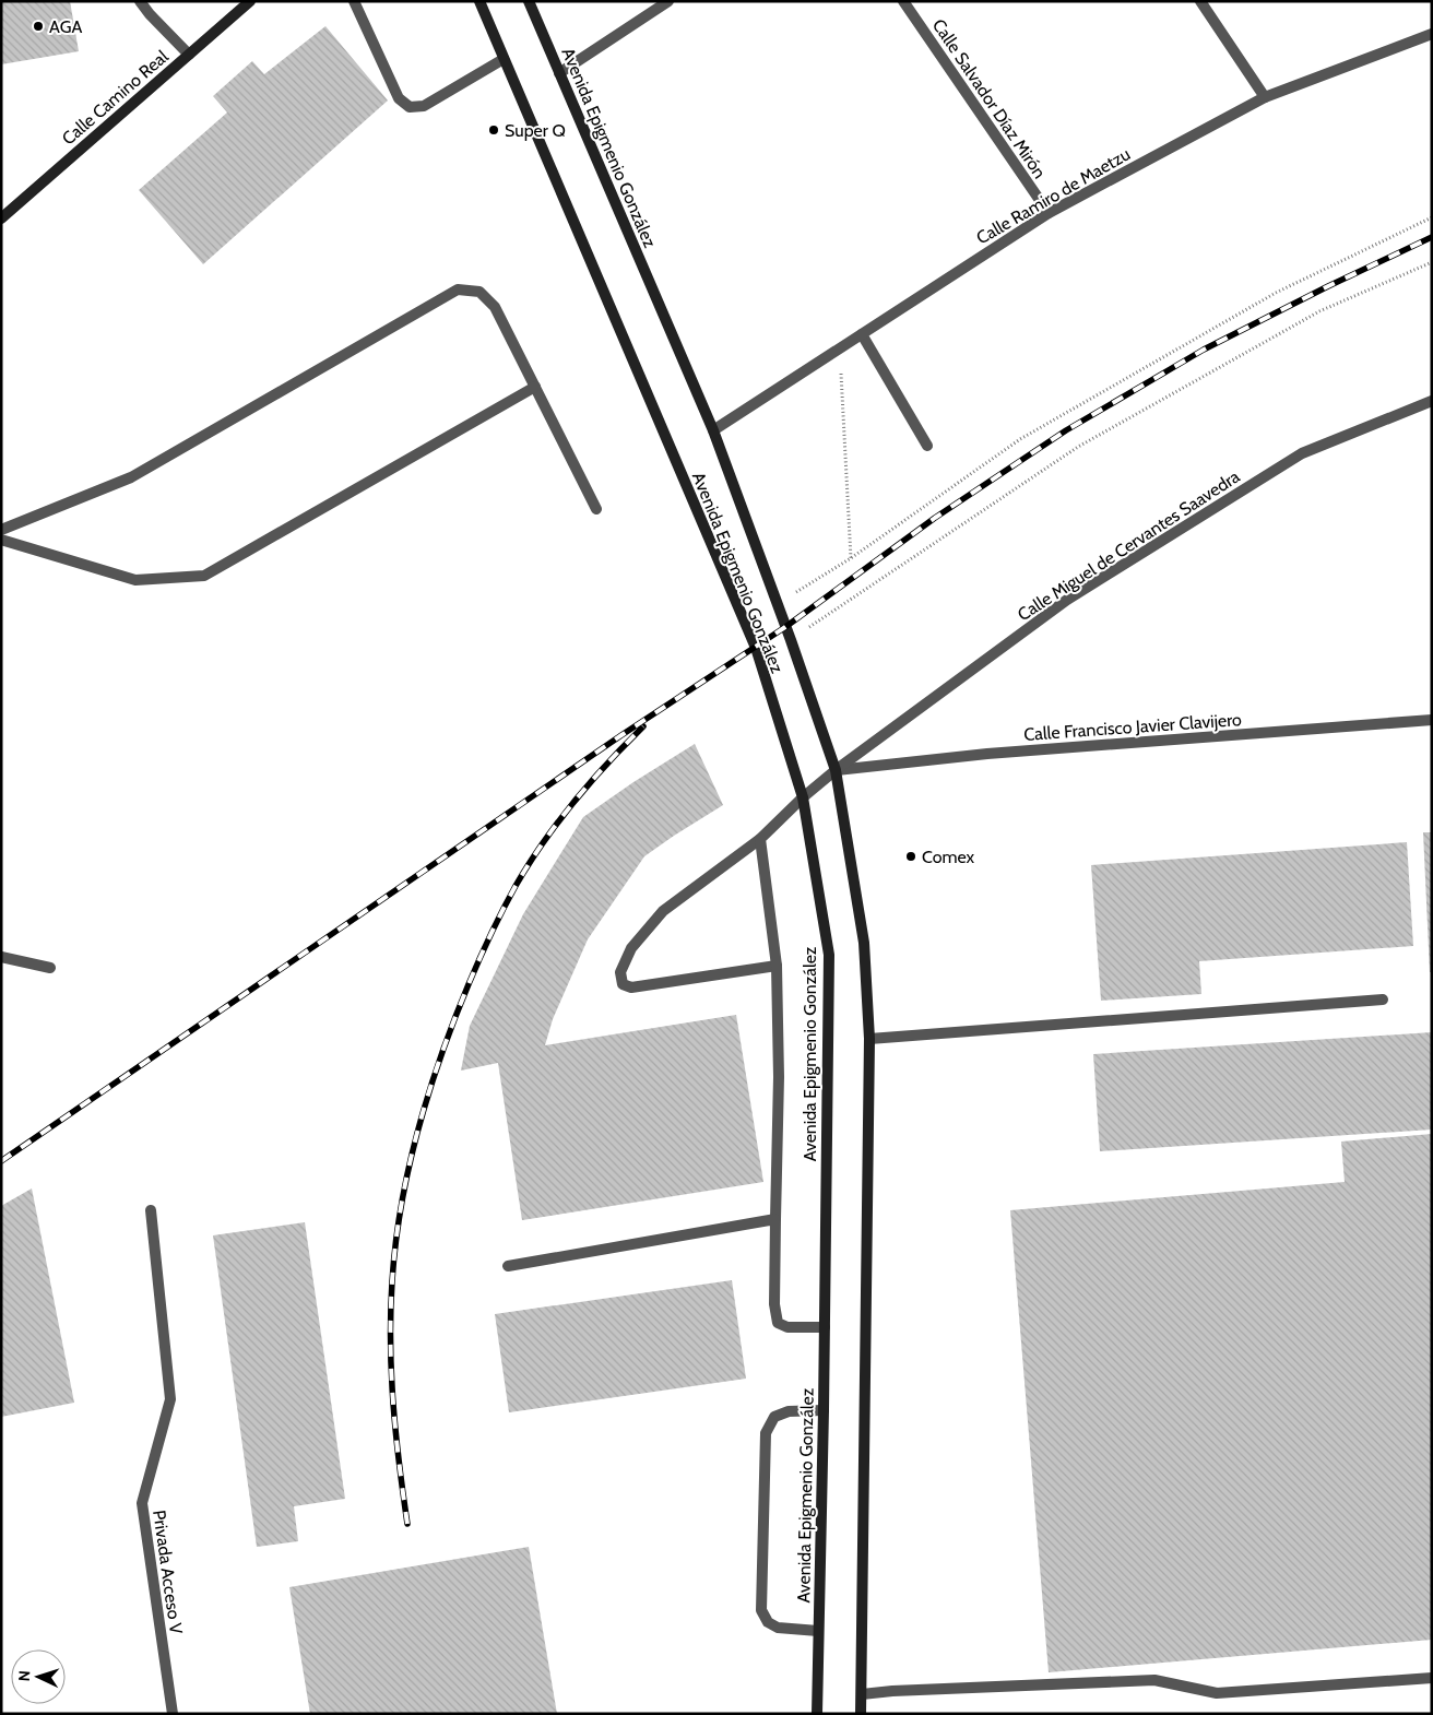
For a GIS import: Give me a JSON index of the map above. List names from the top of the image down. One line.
{"streets":{"main road":["Calle Camino Real","Avenida Epigmenio González"],"street":["Calle Salvador Díaz Mirón","Calle Ramiro de Maetzu","Calle Miguel de Cervantes Saavedra","Calle Francisco Javier Clavijero","Privada Acceso V"]},"crossings":[["Calle Salvador Díaz Mirón","Calle Ramiro de Maetzu"],["Avenida Epigmenio González","Calle Ramiro de Maetzu"],["Avenida Epigmenio González","Calle Miguel de Cervantes Saavedra"],["Avenida Epigmenio González","Calle Francisco Javier Clavijero"],["Calle Miguel de Cervantes Saavedra","Calle Francisco Javier Clavijero"]],"places":["AGA","Super Q","Comex"],"north":"left"}
